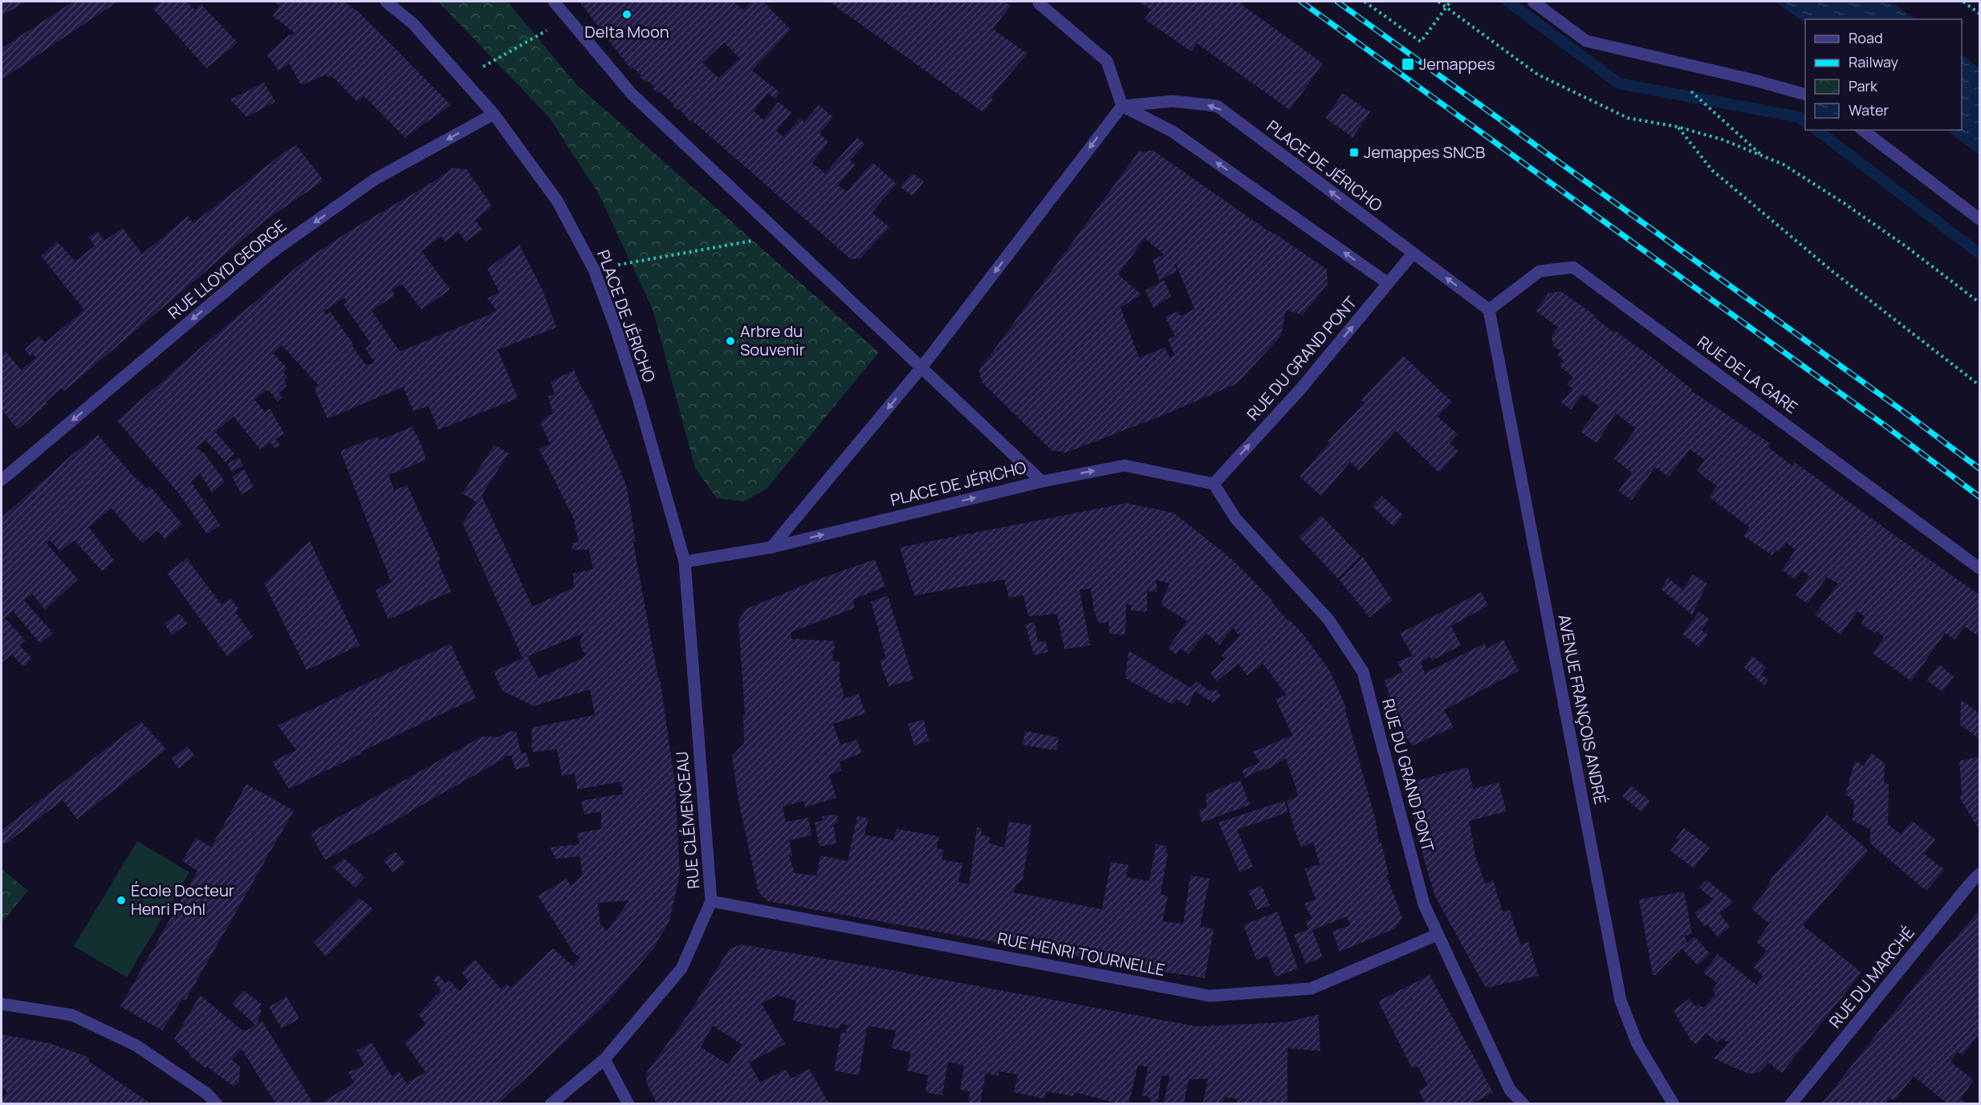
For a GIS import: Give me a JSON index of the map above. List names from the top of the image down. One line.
{"streets":{"street":["PLACE DE JÉRICHO","RUE LLOYD GEORGE","RUE DU GRAND PONT","RUE DE LA GARE","AVENUE FRANÇOIS ANDRÉ","RUE CLÉMENCEAU","RUE HENRI TOURNELLE","RUE DU MARCHÉ"]},"crossings":[["PLACE DE JÉRICHO","RUE LLOYD GEORGE"],["PLACE DE JÉRICHO","RUE DU GRAND PONT"],["PLACE DE JÉRICHO","RUE DE LA GARE"],["PLACE DE JÉRICHO","AVENUE FRANÇOIS ANDRÉ"],["PLACE DE JÉRICHO","RUE CLÉMENCEAU"],["RUE DU GRAND PONT","RUE HENRI TOURNELLE"],["RUE DE LA GARE","AVENUE FRANÇOIS ANDRÉ"],["RUE CLÉMENCEAU","RUE HENRI TOURNELLE"]],"one_way":["RUE LLOYD GEORGE"],"places":{"other":["Delta Moon","Arbre du Souvenir","École Docteur Henri Pohl"],"transit":["Jemappes","Jemappes SNCB"]},"legend":["Road","Railway","Park","Water"]}
